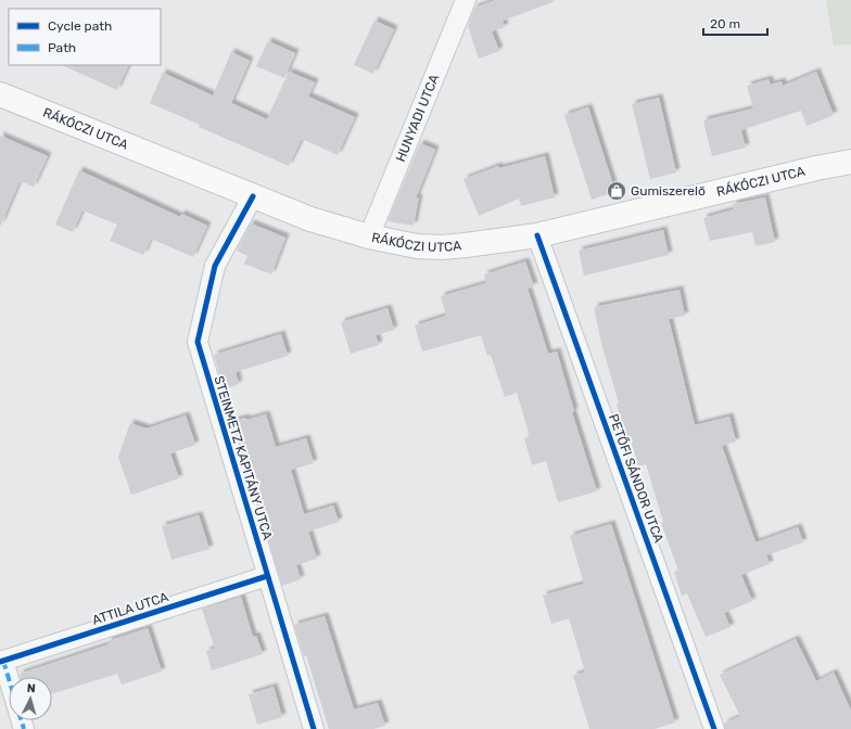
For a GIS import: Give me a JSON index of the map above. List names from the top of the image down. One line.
{"streets":{"main road":["RÁKÓCZI UTCA"],"street":["HUNYADI UTCA","STEINMETZ KAPITÁNY UTCA","PETŐFI SÁNDOR UTCA","ATTILA UTCA"]},"crossings":[["HUNYADI UTCA","RÁKÓCZI UTCA"],["RÁKÓCZI UTCA","STEINMETZ KAPITÁNY UTCA"],["RÁKÓCZI UTCA","PETŐFI SÁNDOR UTCA"],["STEINMETZ KAPITÁNY UTCA","ATTILA UTCA"]],"places":{"shop":["Gumiszerelő"]},"legend":["Cycle path","Path"],"scale_bar":"20 m","north":"top"}
